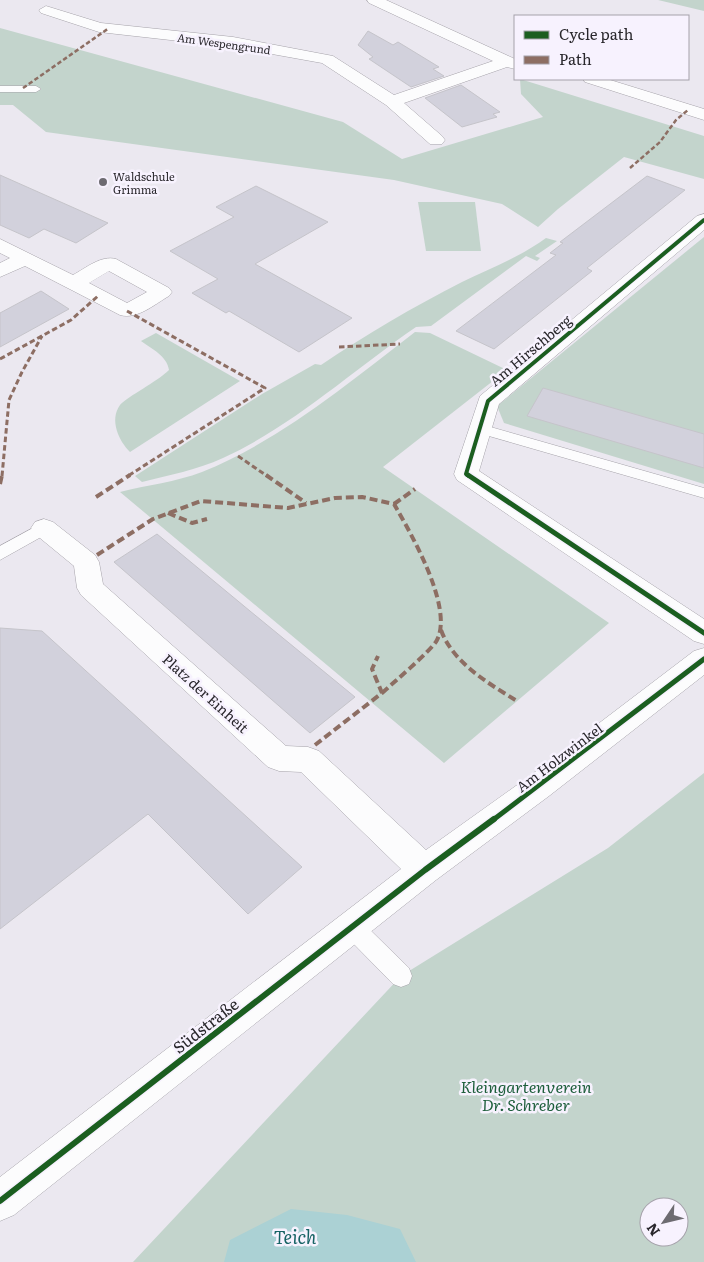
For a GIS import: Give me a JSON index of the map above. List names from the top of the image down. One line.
{"streets":{"street":["Am Wespengrund","Am Hirschberg","Platz der Einheit","Am Holzwinkel","Südstraße"]},"crossings":[["Platz der Einheit","Am Holzwinkel"],["Platz der Einheit","Südstraße"],["Am Holzwinkel","Südstraße"]],"water":["Teich"],"parks":["Kleingartenverein Dr. Schreber"],"places":["Waldschule Grimma"],"legend":["Cycle path","Path"],"north":"bottom left"}
